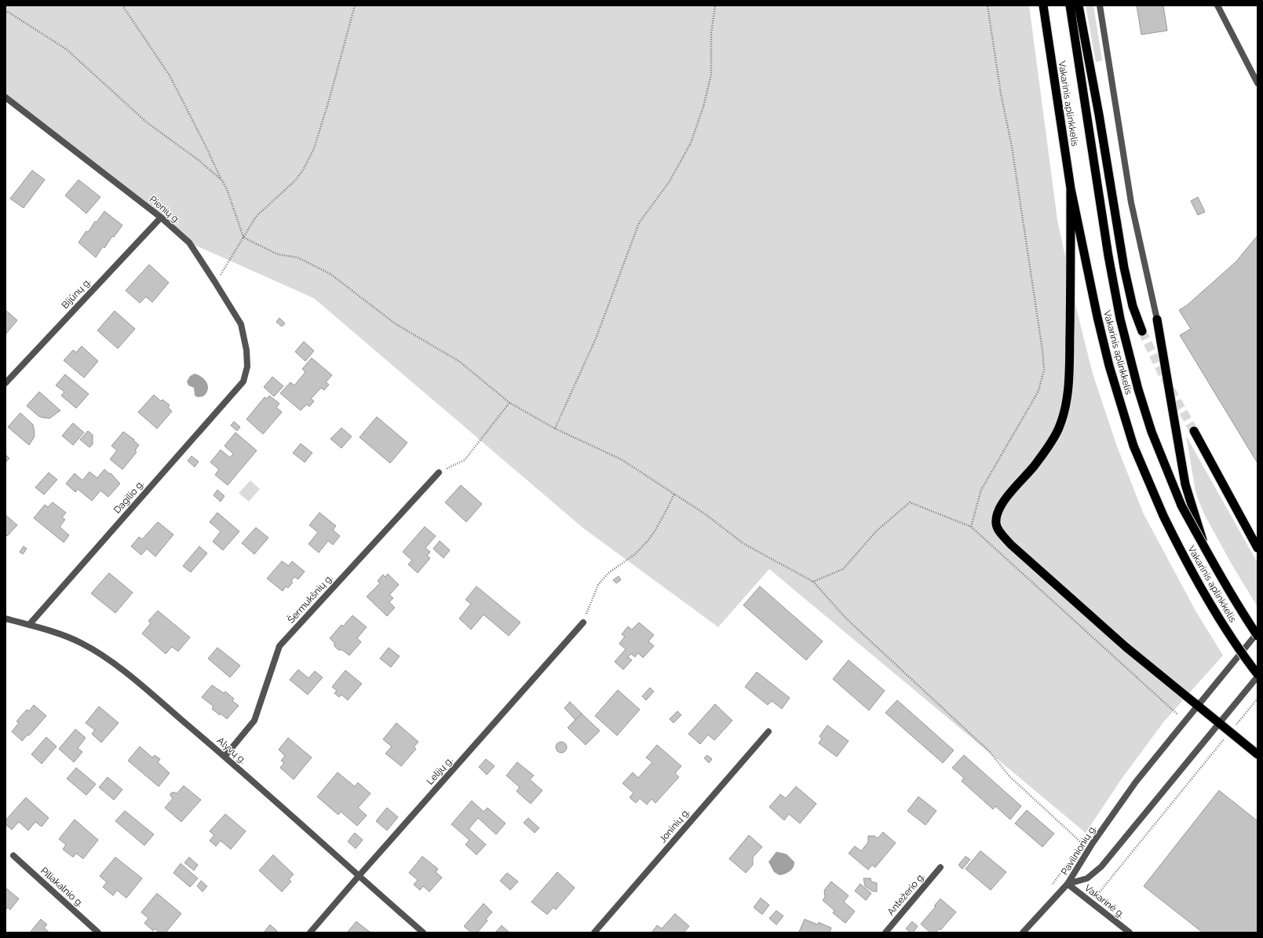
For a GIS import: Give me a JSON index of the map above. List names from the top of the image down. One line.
{"streets":{"highway":["Vakarinis aplinkkelis"],"street":["Pienių g.","Bijūnų g.","Dagilio g.","Šermukšnių g.","Alyvų g.","Lelijų g.","Joninių g.","Pavilnionių g.","Piliakalnio g.","Antežerio g.","Vakarinė g."]},"crossings":[["Pienių g.","Bijūnų g."],["Pienių g.","Dagilio g."],["Dagilio g.","Alyvų g."],["Šermukšnių g.","Alyvų g."],["Alyvų g.","Lelijų g."],["Pavilnionių g.","Vakarinė g."]]}
